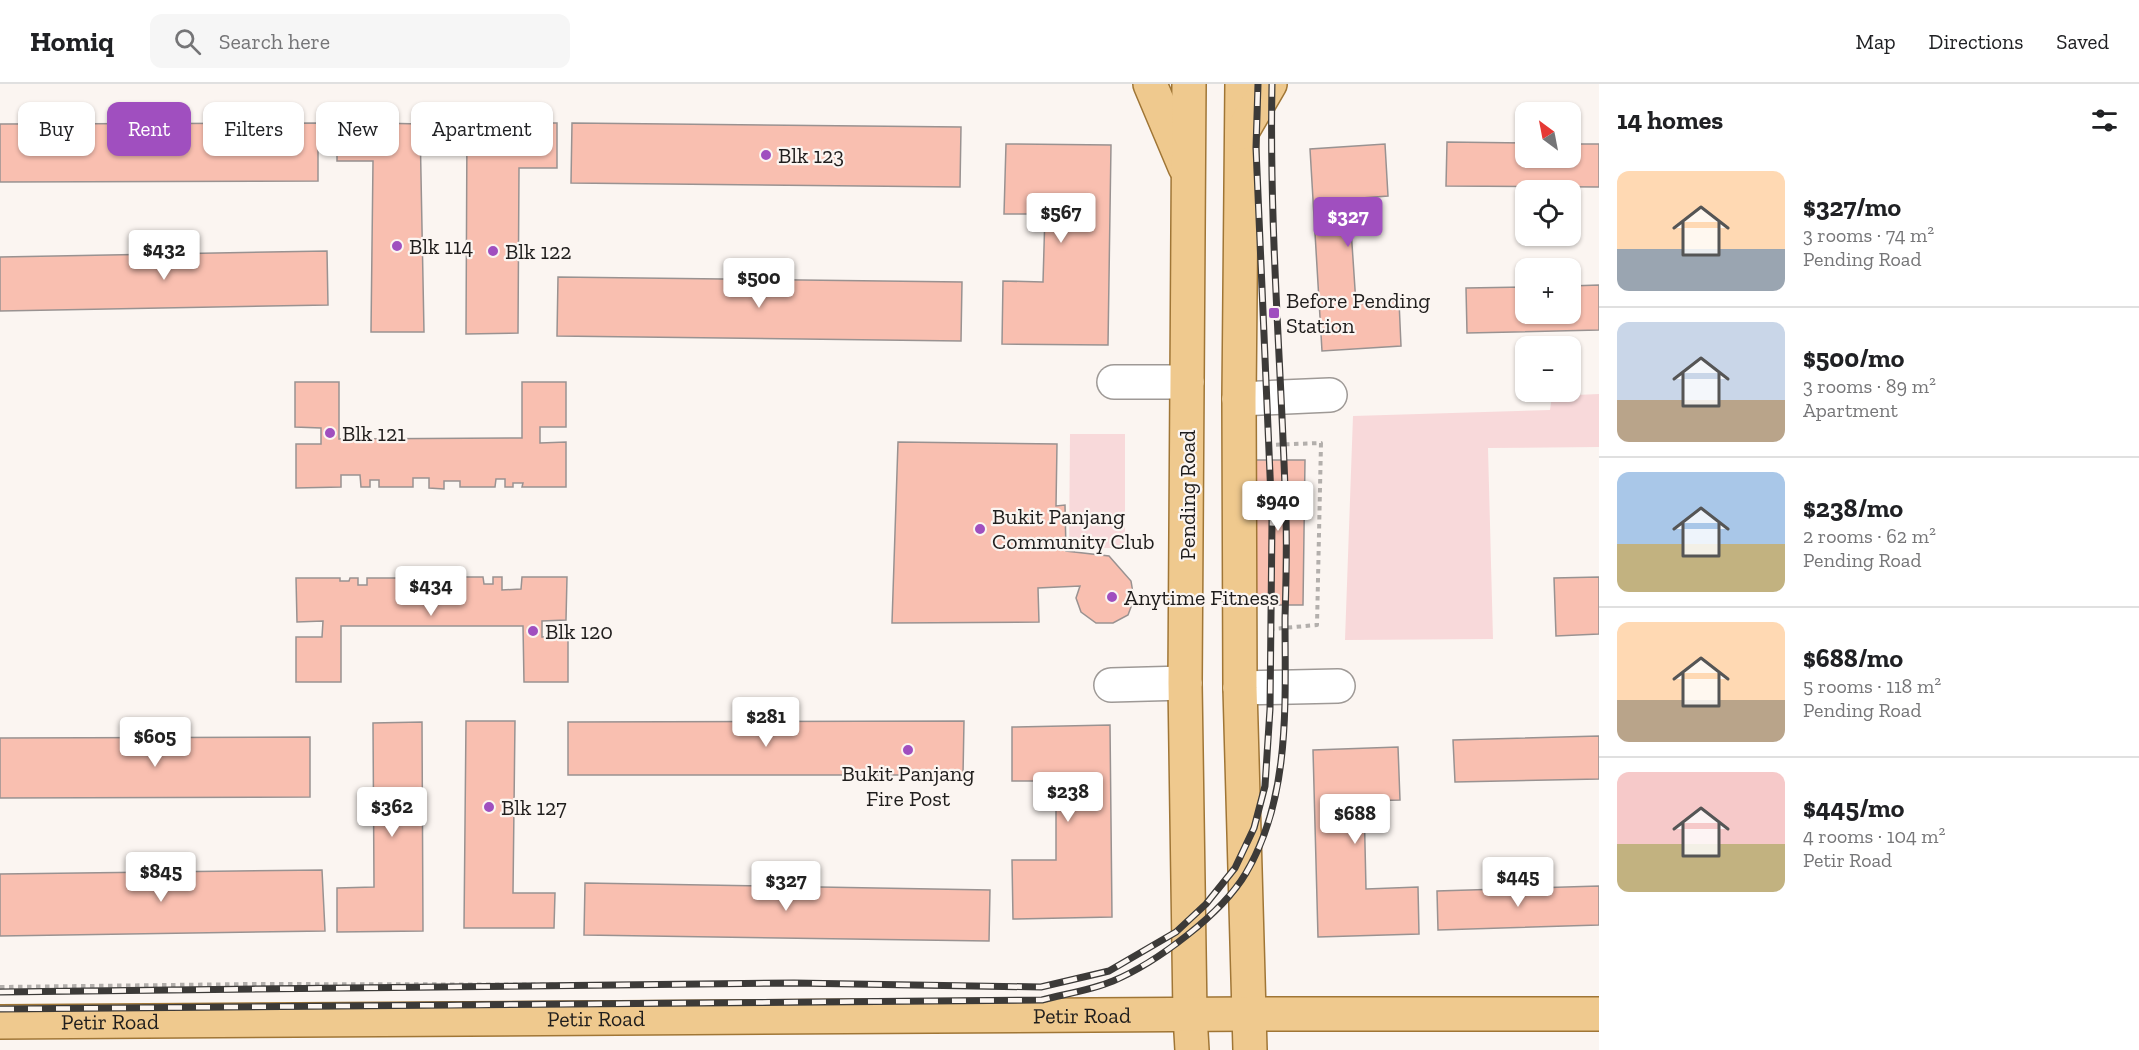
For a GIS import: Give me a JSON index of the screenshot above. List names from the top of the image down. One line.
{"streets":{"main road":["Pending Road","Petir Road"]},"crossings":[["Pending Road","Petir Road"]],"places":{"other":["Blk 123","Blk 114","Blk 122","Blk 121","Bukit Panjang Community Club","Anytime Fitness","Blk 120","Bukit Panjang Fire Post","Blk 127"],"transit":["Before Pending Station"]},"north":"top left","page":{"header":"Homiq","search":"Search here","nav":["Map","Directions","Saved"],"heading":"14 homes","map_buttons":["+","−"],"chip":["Buy","Rent","Filters","New","Apartment"],"list":[{"name":"$327/mo","note":"3 rooms · 74 m² · Pending Road"},{"name":"$500/mo","note":"3 rooms · 89 m² · Apartment"},{"name":"$238/mo","note":"2 rooms · 62 m² · Pending Road"},{"name":"$688/mo","note":"5 rooms · 118 m² · Pending Road"},{"name":"$445/mo","note":"4 rooms · 104 m² · Petir Road"}],"price":["$567","$327","$432","$500","$940","$434","$281","$605","$238","$362","$688","$845","$445","$327"]}}
